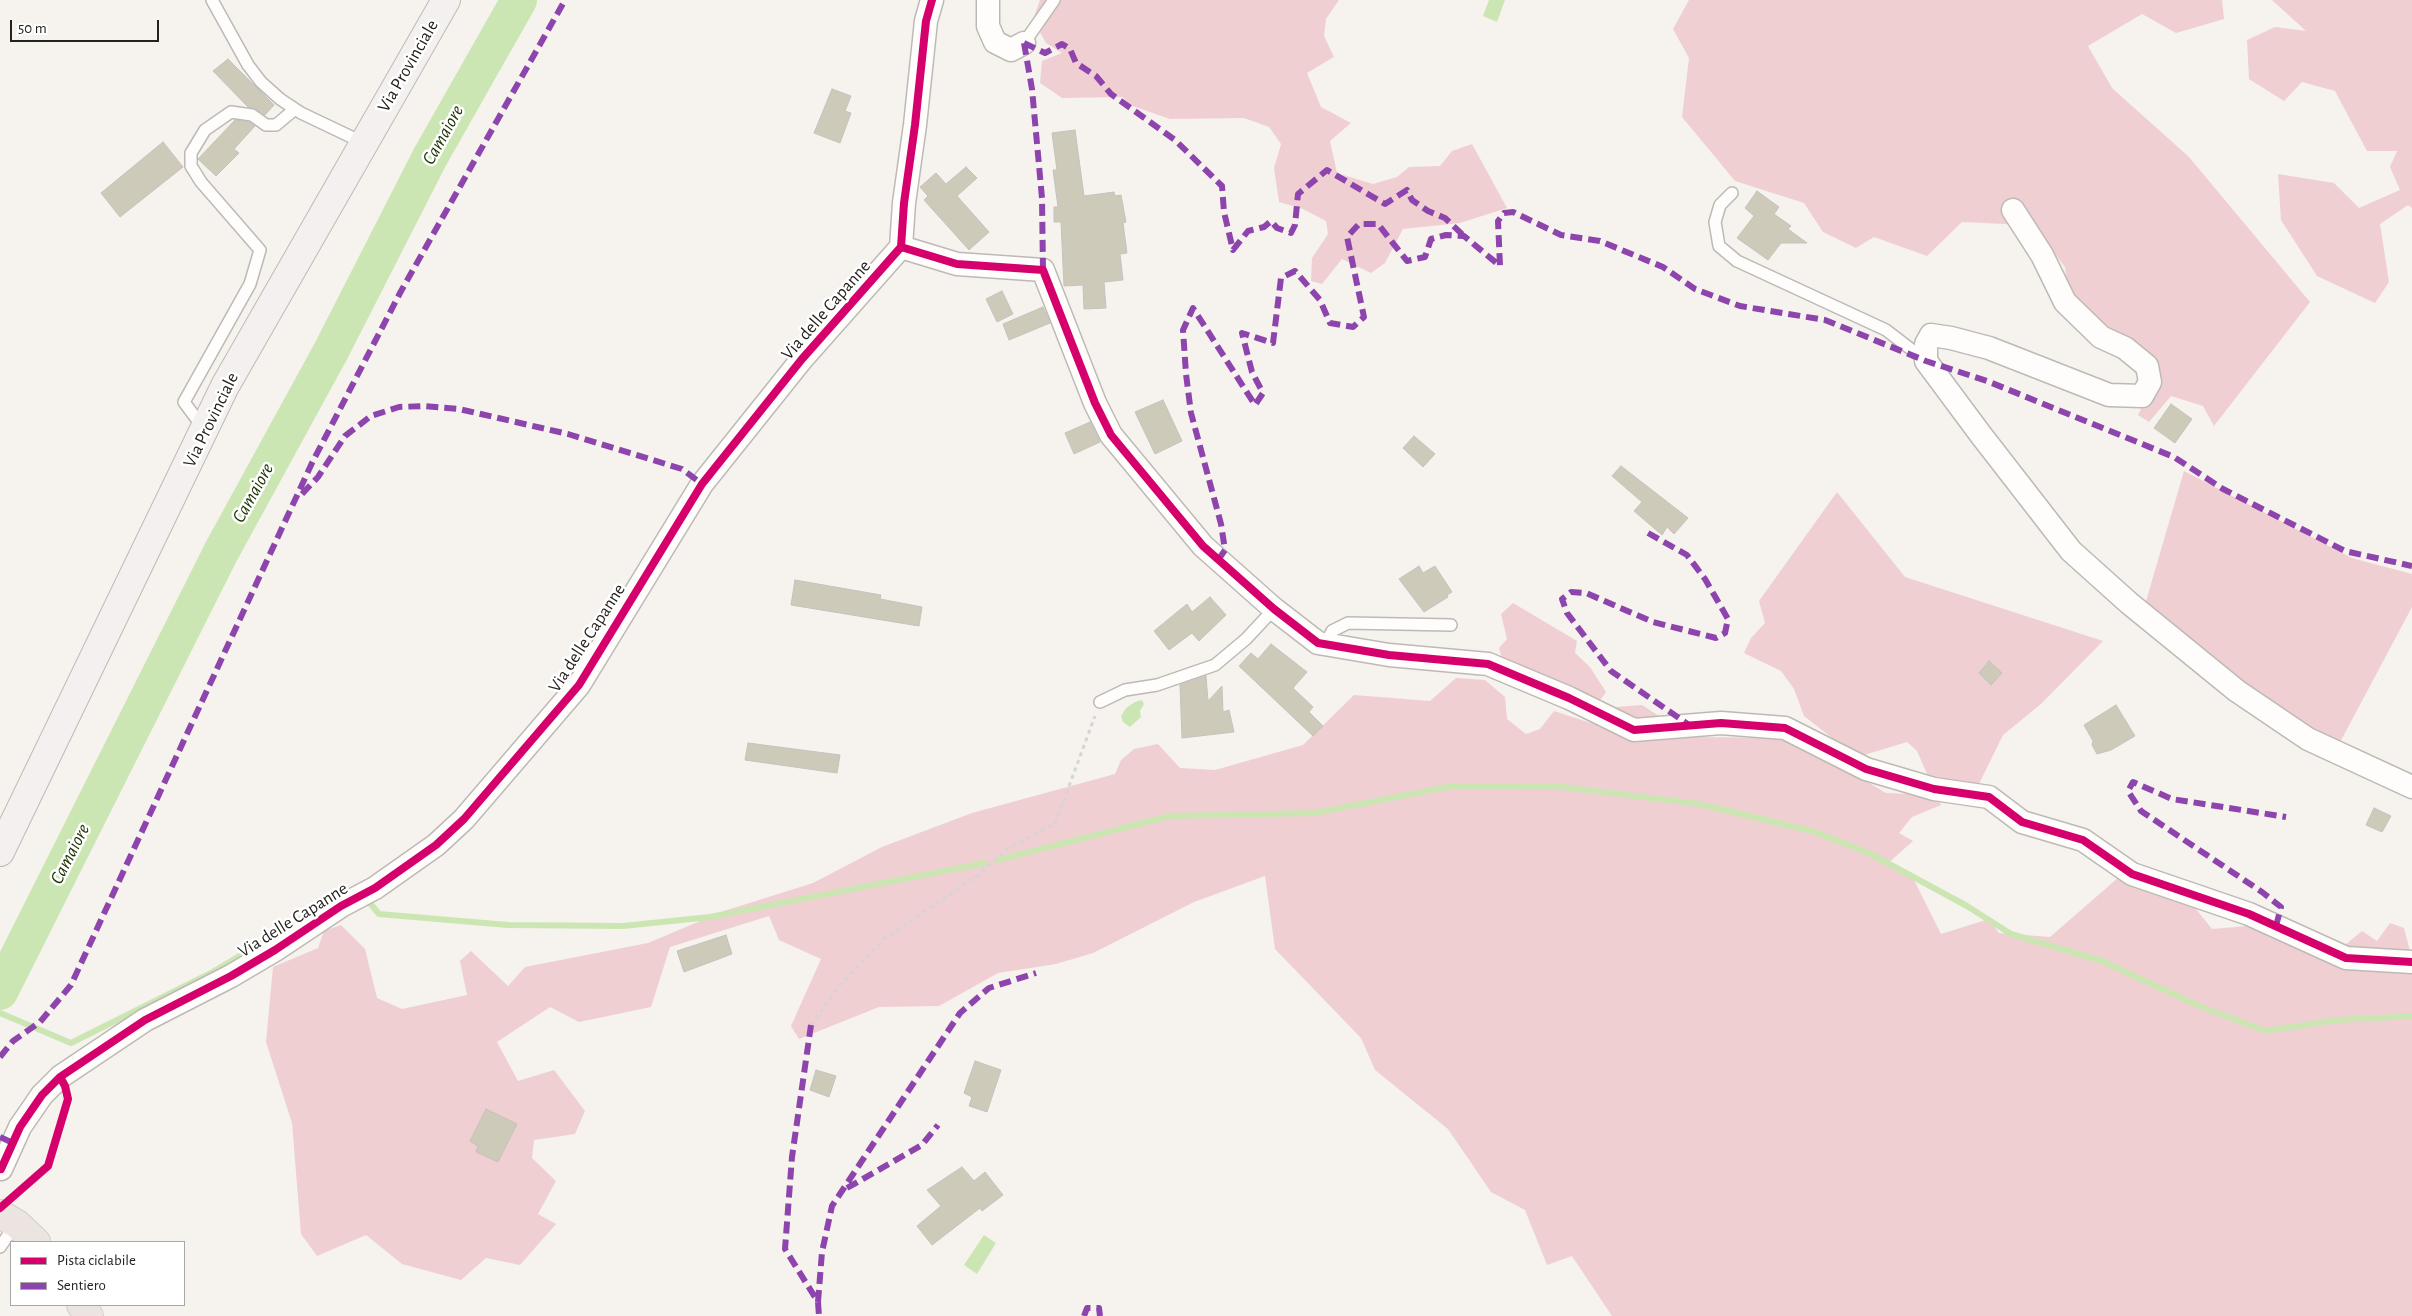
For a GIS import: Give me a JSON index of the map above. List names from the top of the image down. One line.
{"streets":{"main road":["Via Provinciale"],"street":["Via delle Capanne"]},"water":["Camaiore"],"legend":["Pista ciclabile","Sentiero"],"scale_bar":"50 m"}
